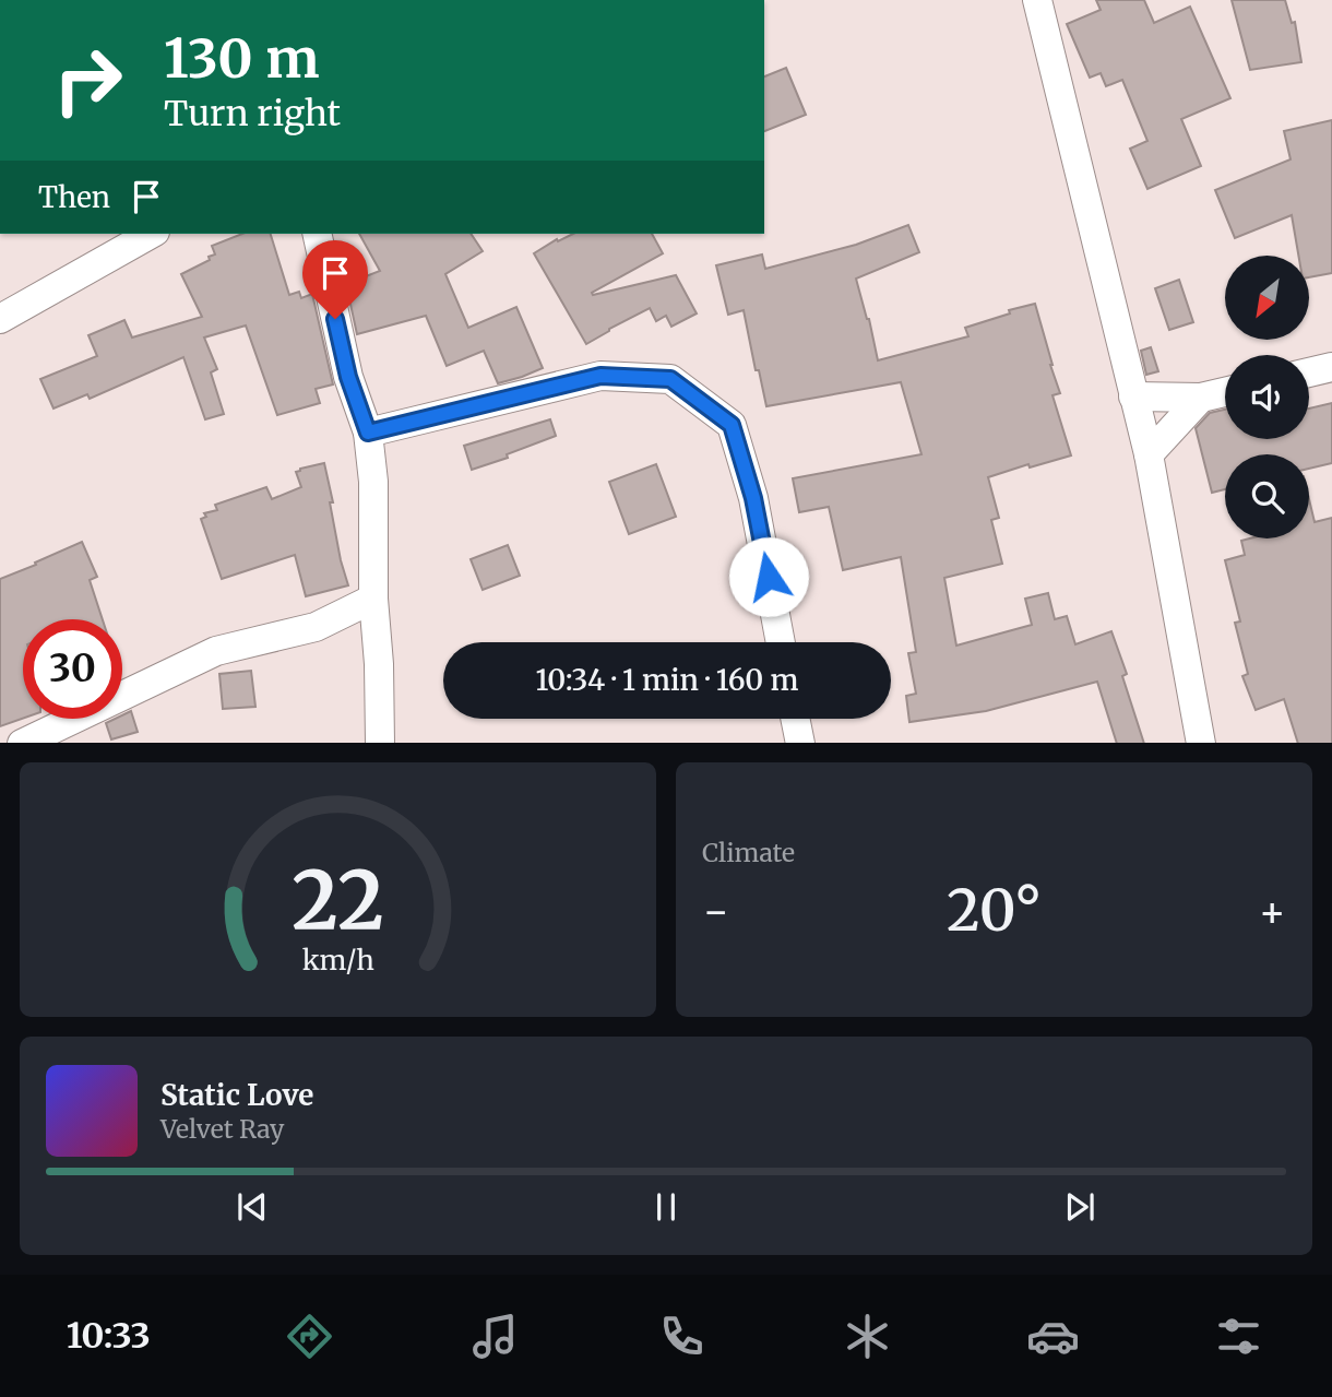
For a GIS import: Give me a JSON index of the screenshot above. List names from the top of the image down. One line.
{"north":"bottom left","page":{"turn":["130 m","Turn right"],"then":"Then","limit":"30","trip":"10:34 · 1 min · 160 m","tile":"Climate","heat":["−","20°","+"],"song":["Static Love","Velvet Ray"],"tabs":"10:33","gauge":["22","km/h"]}}
